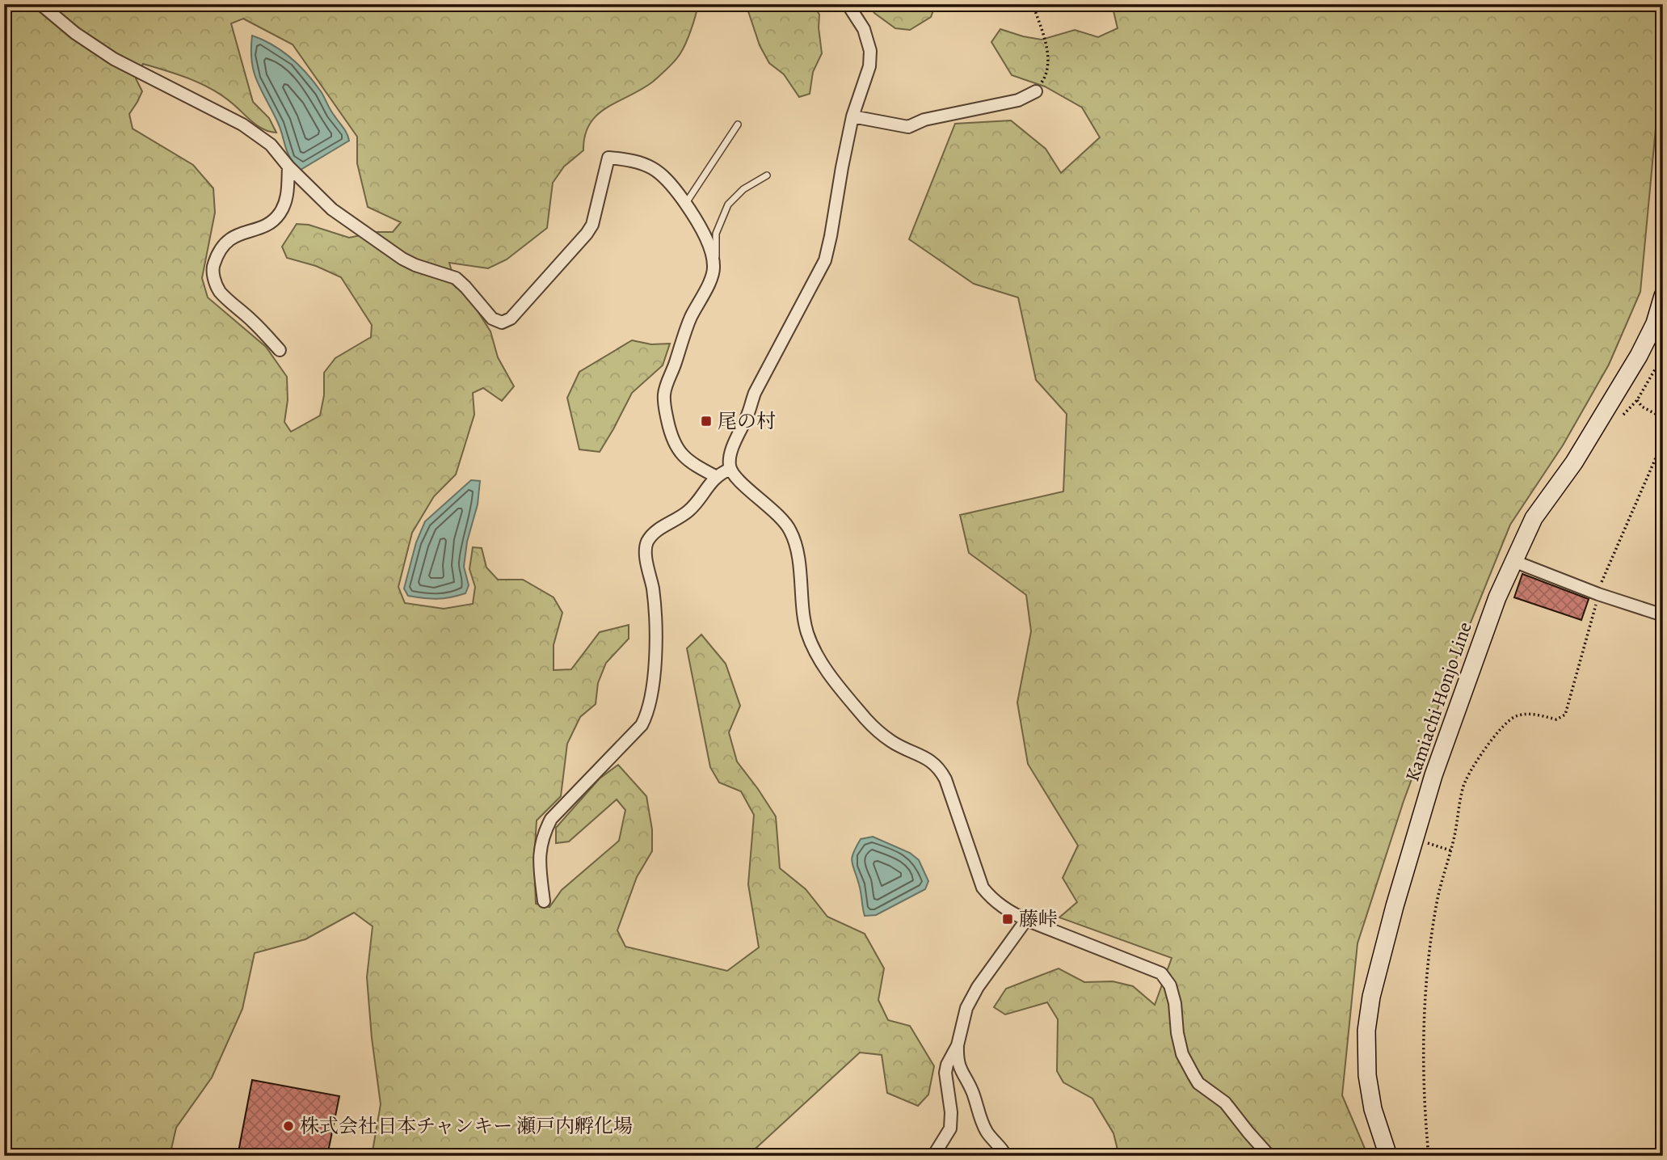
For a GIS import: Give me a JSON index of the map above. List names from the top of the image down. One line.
{"streets":{"main road":["Kamiachi Honjo Line"]},"places":{"transit":["尾の村","藤峠"],"other":["株式会社日本チャンキー 瀬戸内孵化場"]}}
